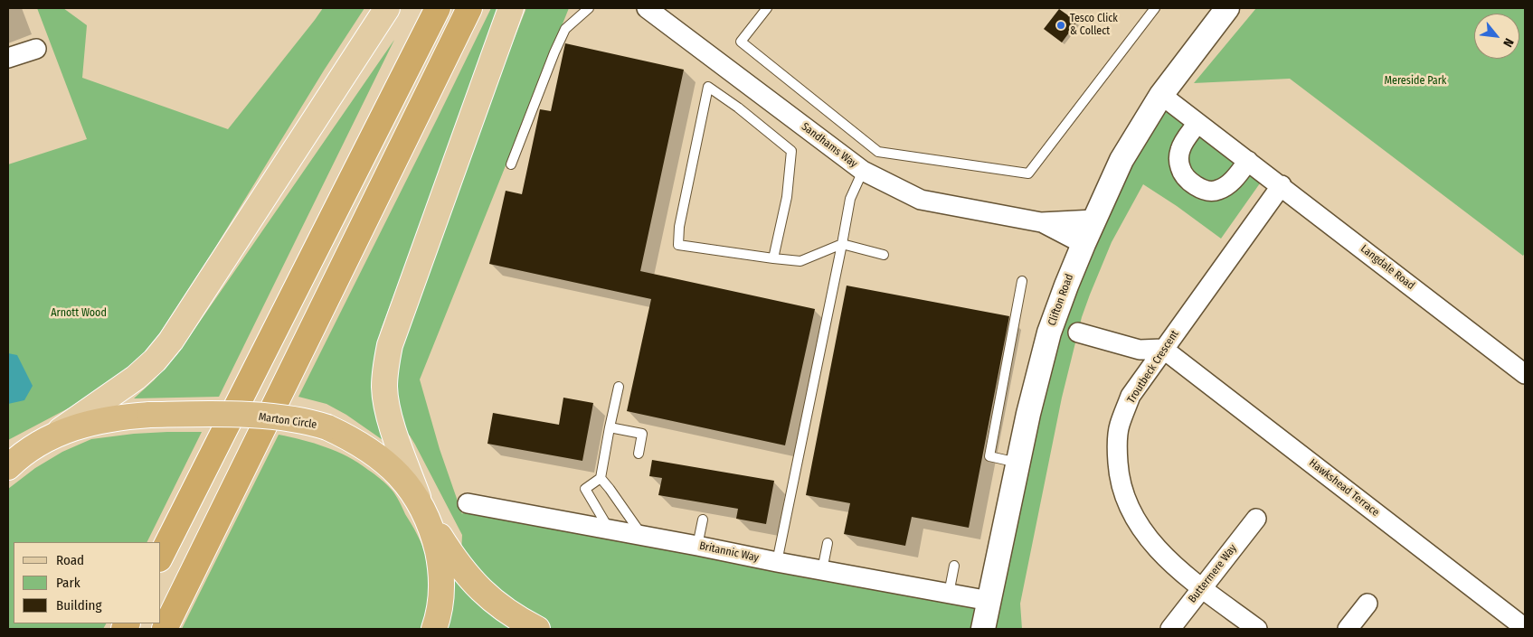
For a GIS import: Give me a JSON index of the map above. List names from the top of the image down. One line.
{"streets":{"highway":["Marton Circle"],"street":["Sandhams Way","Langdale Road","Clifton Road","Troutbeck Crescent","Hawkshead Terrace","Britannic Way","Buttermere Way"]},"crossings":[["Sandhams Way","Clifton Road"],["Langdale Road","Clifton Road"],["Langdale Road","Troutbeck Crescent"],["Clifton Road","Britannic Way"],["Troutbeck Crescent","Hawkshead Terrace"],["Troutbeck Crescent","Buttermere Way"]],"parks":["Mereside Park","Arnott Wood"],"places":["Tesco Click & Collect"],"legend":["Road","Park","Building"],"north":"bottom right"}
